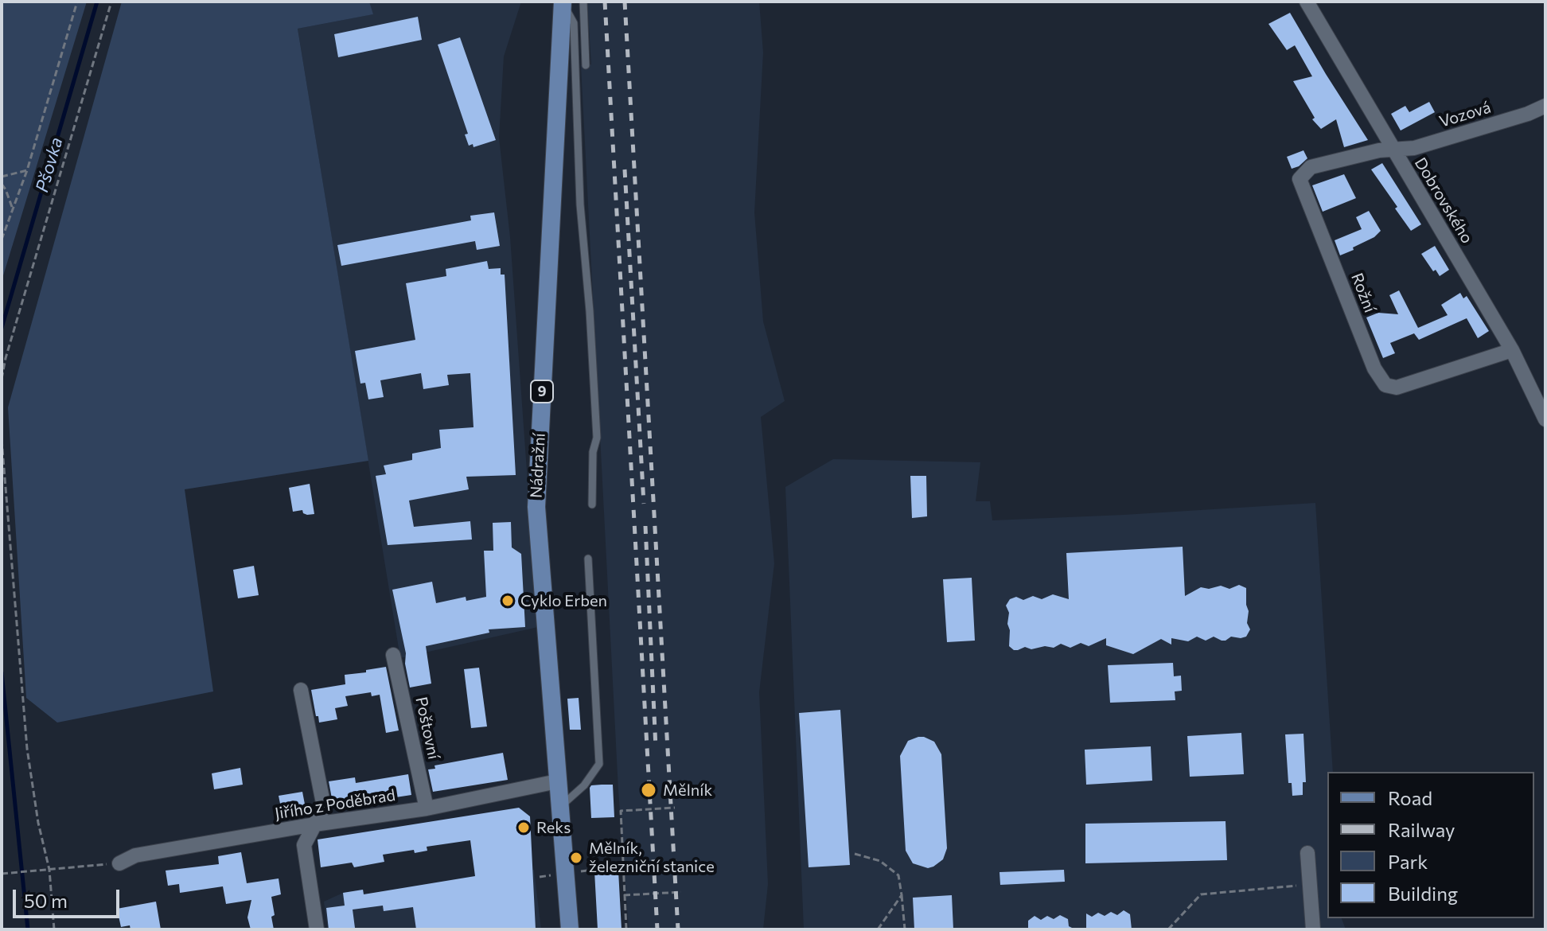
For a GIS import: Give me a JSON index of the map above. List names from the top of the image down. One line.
{"streets":{"main road":["9","Nádražní"],"street":["Vozová","Dobrovského","Rožní","Poštovní","Jiřího z Poděbrad"]},"crossings":[["Vozová","Dobrovského"],["Vozová","Rožní"],["Dobrovského","Rožní"],["Nádražní","Jiřího z Poděbrad"],["Poštovní","Jiřího z Poděbrad"]],"water":["Pšovka"],"places":["Cyklo Erben","Mělník","Reks","Mělník, železniční stanice"],"legend":["Road","Railway","Park","Building"],"scale_bar":"50 m"}
